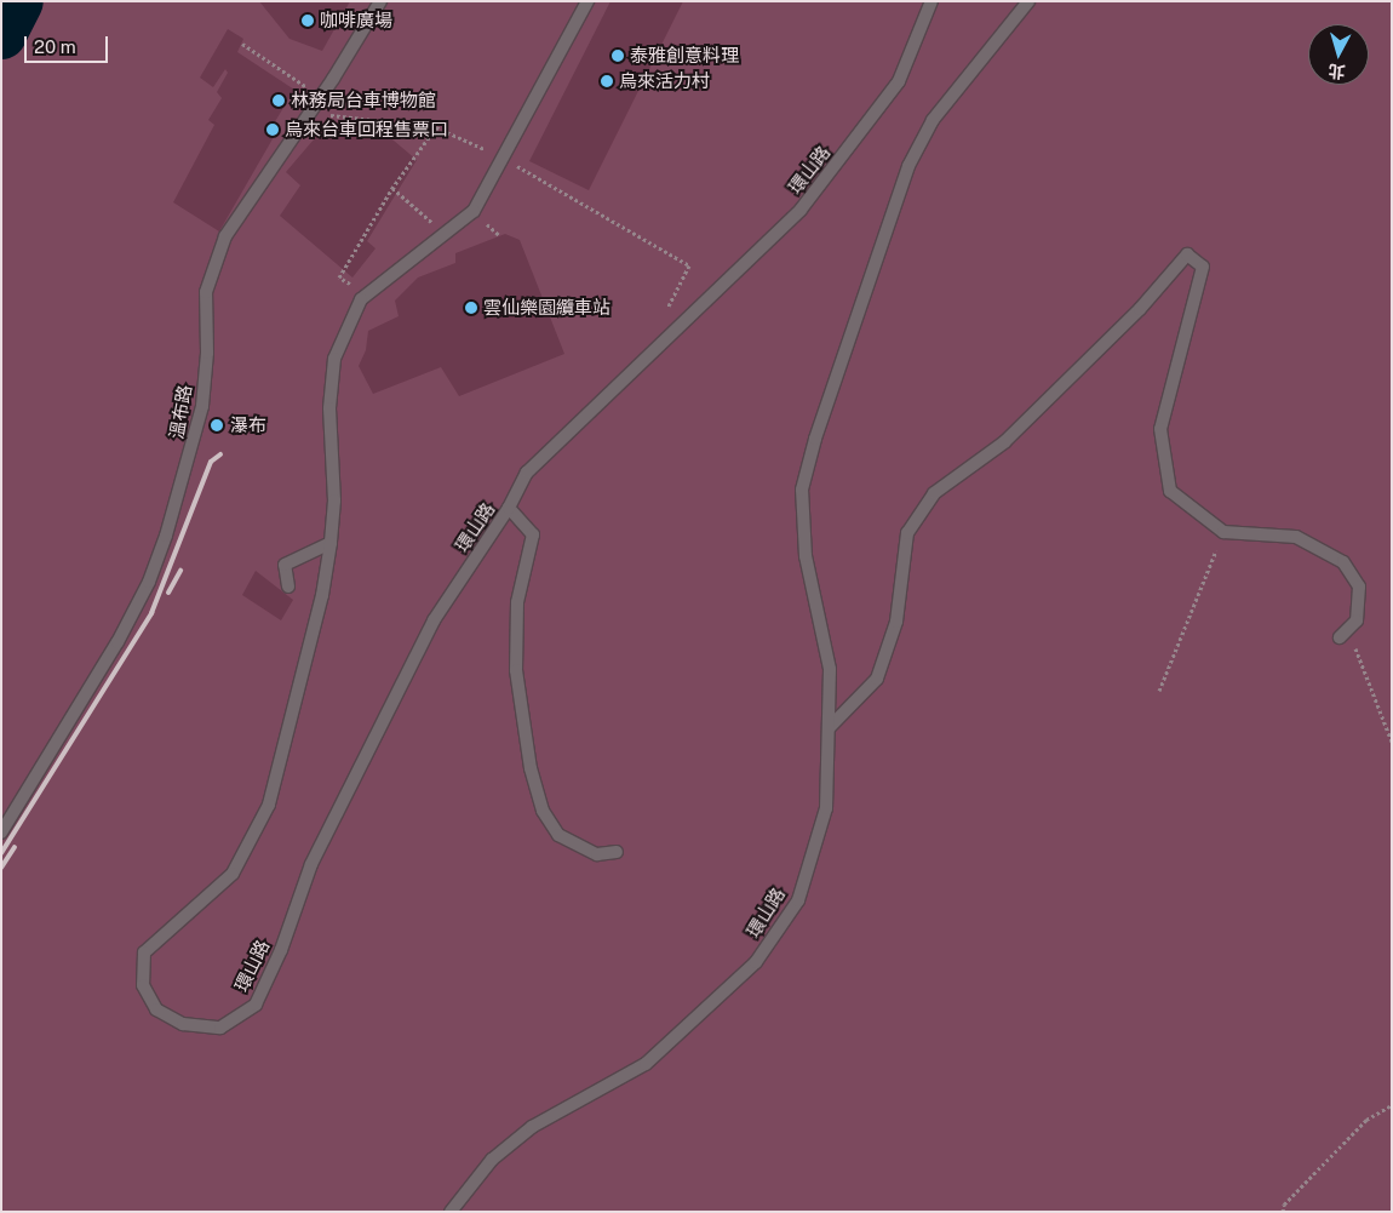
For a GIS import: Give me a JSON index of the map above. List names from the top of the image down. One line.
{"streets":{"street":["環山路","溫布路"]},"places":["咖啡廣場","泰雅創意料理","烏來活力村","林務局台車博物館","烏來台車回程售票口","雲仙樂園纜車站","瀑布"],"scale_bar":"20 m","north":"bottom"}
